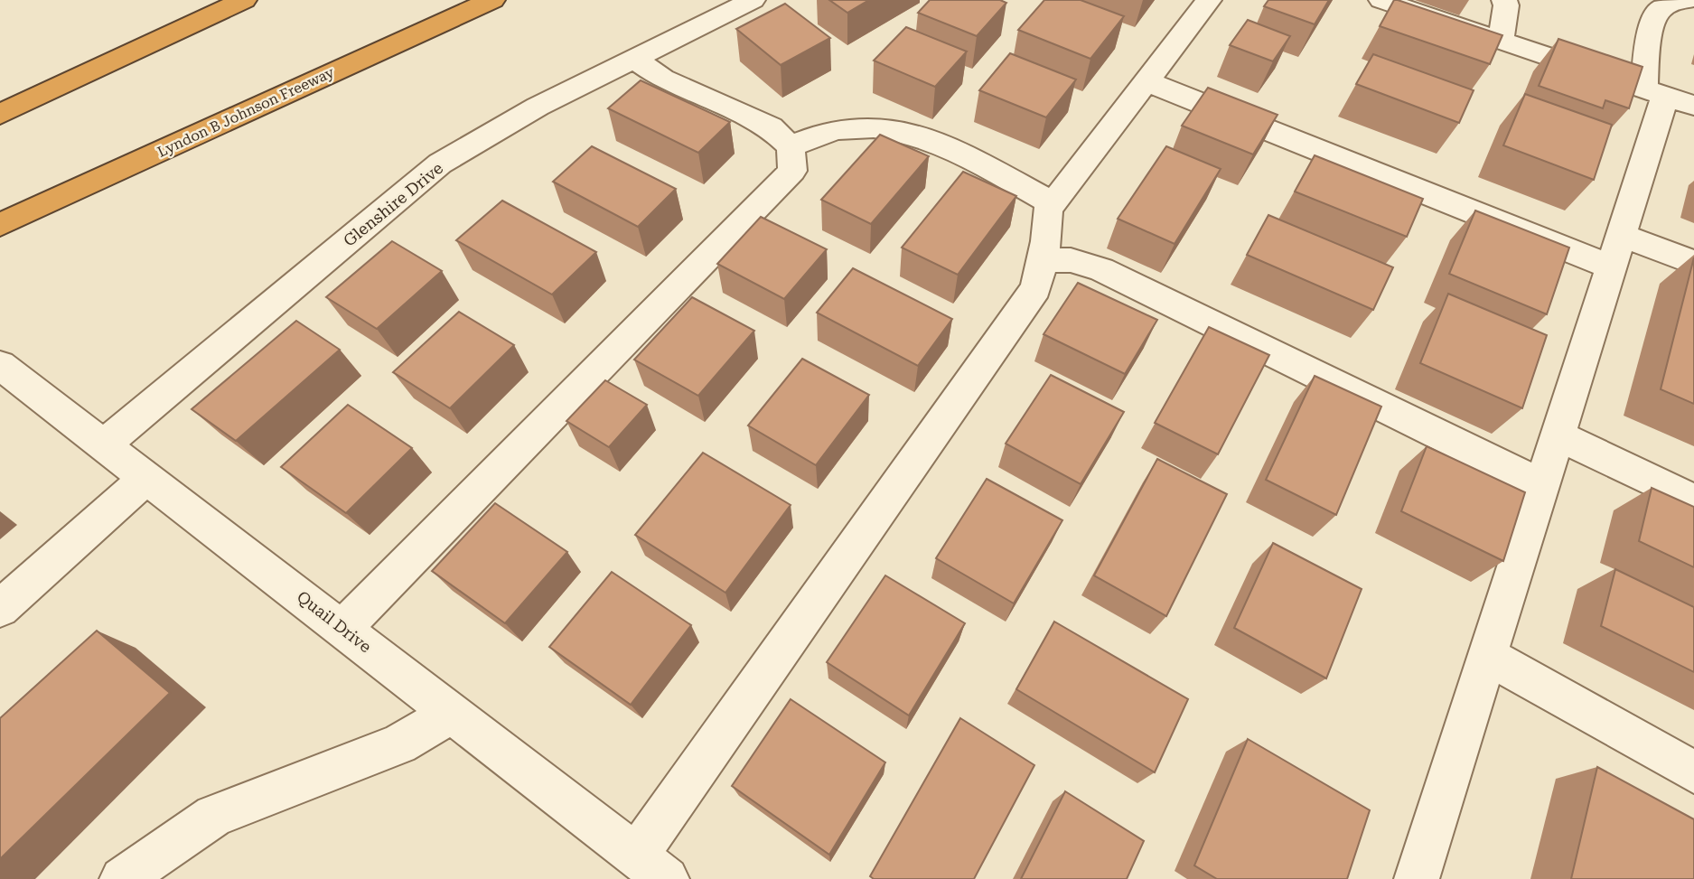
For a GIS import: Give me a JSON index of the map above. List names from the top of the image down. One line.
{"streets":{"highway":["Lyndon B Johnson Freeway"],"street":["Glenshire Drive","Quail Drive"]},"crossings":[["Glenshire Drive","Quail Drive"]]}
